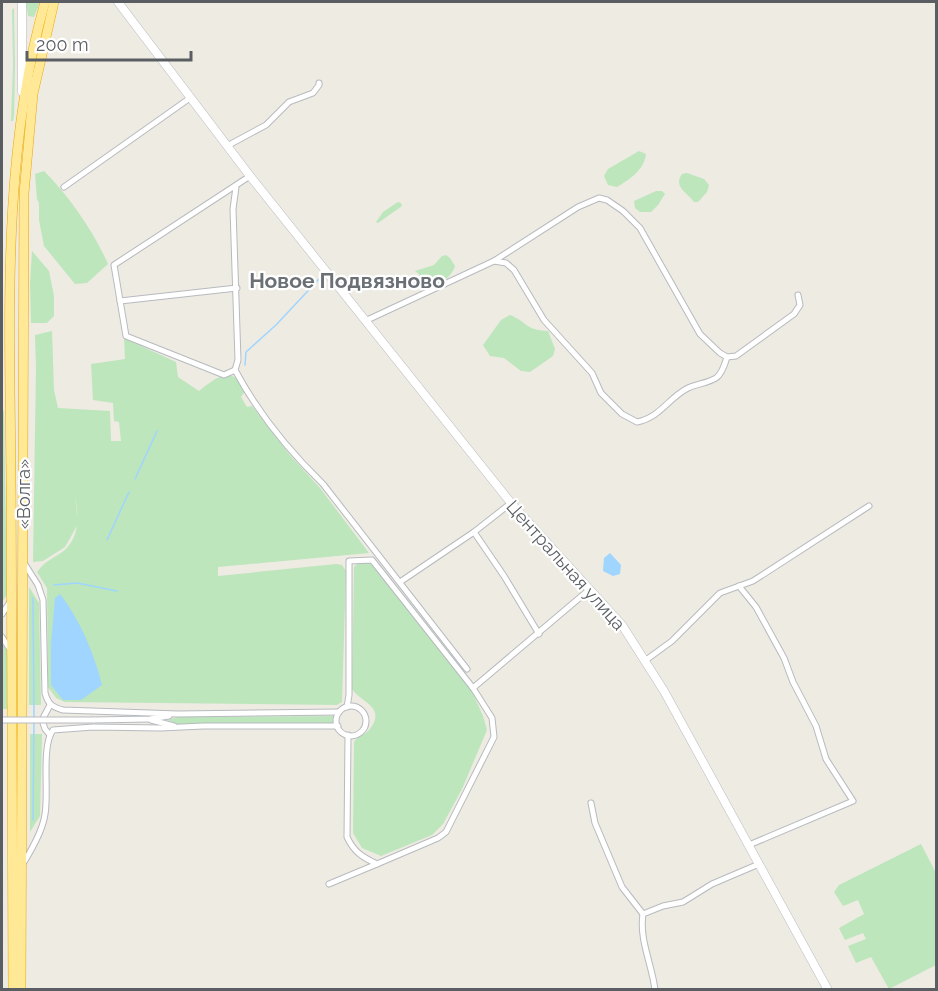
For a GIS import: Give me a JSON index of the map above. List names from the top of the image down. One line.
{"streets":{"highway":["«Волга»"],"main road":["Центральная улица"]},"districts":["Новое Подвязново"],"scale_bar":"200 m"}
